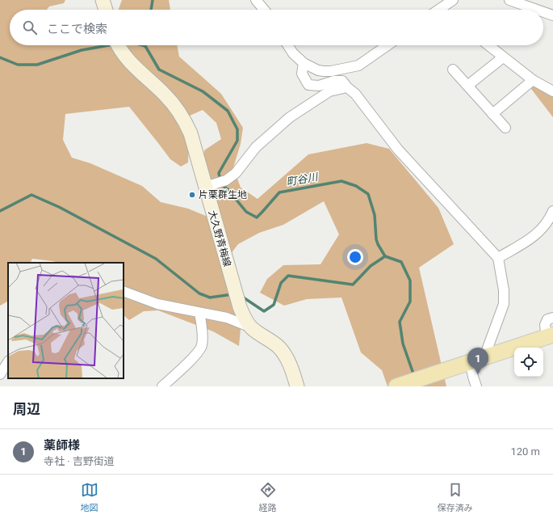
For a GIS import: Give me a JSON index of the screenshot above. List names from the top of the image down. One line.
{"streets":{"main road":["大久野青梅線"]},"water":["町谷川"],"places":["片栗群生地"],"page":{"search":"ここで検索","pins":"1","heading":"周辺","list":[{"mark":"1","name":"薬師様","note":"寺社 · 吉野街道","value":"120 m"}],"nav":["地図","経路","保存済み"]}}
